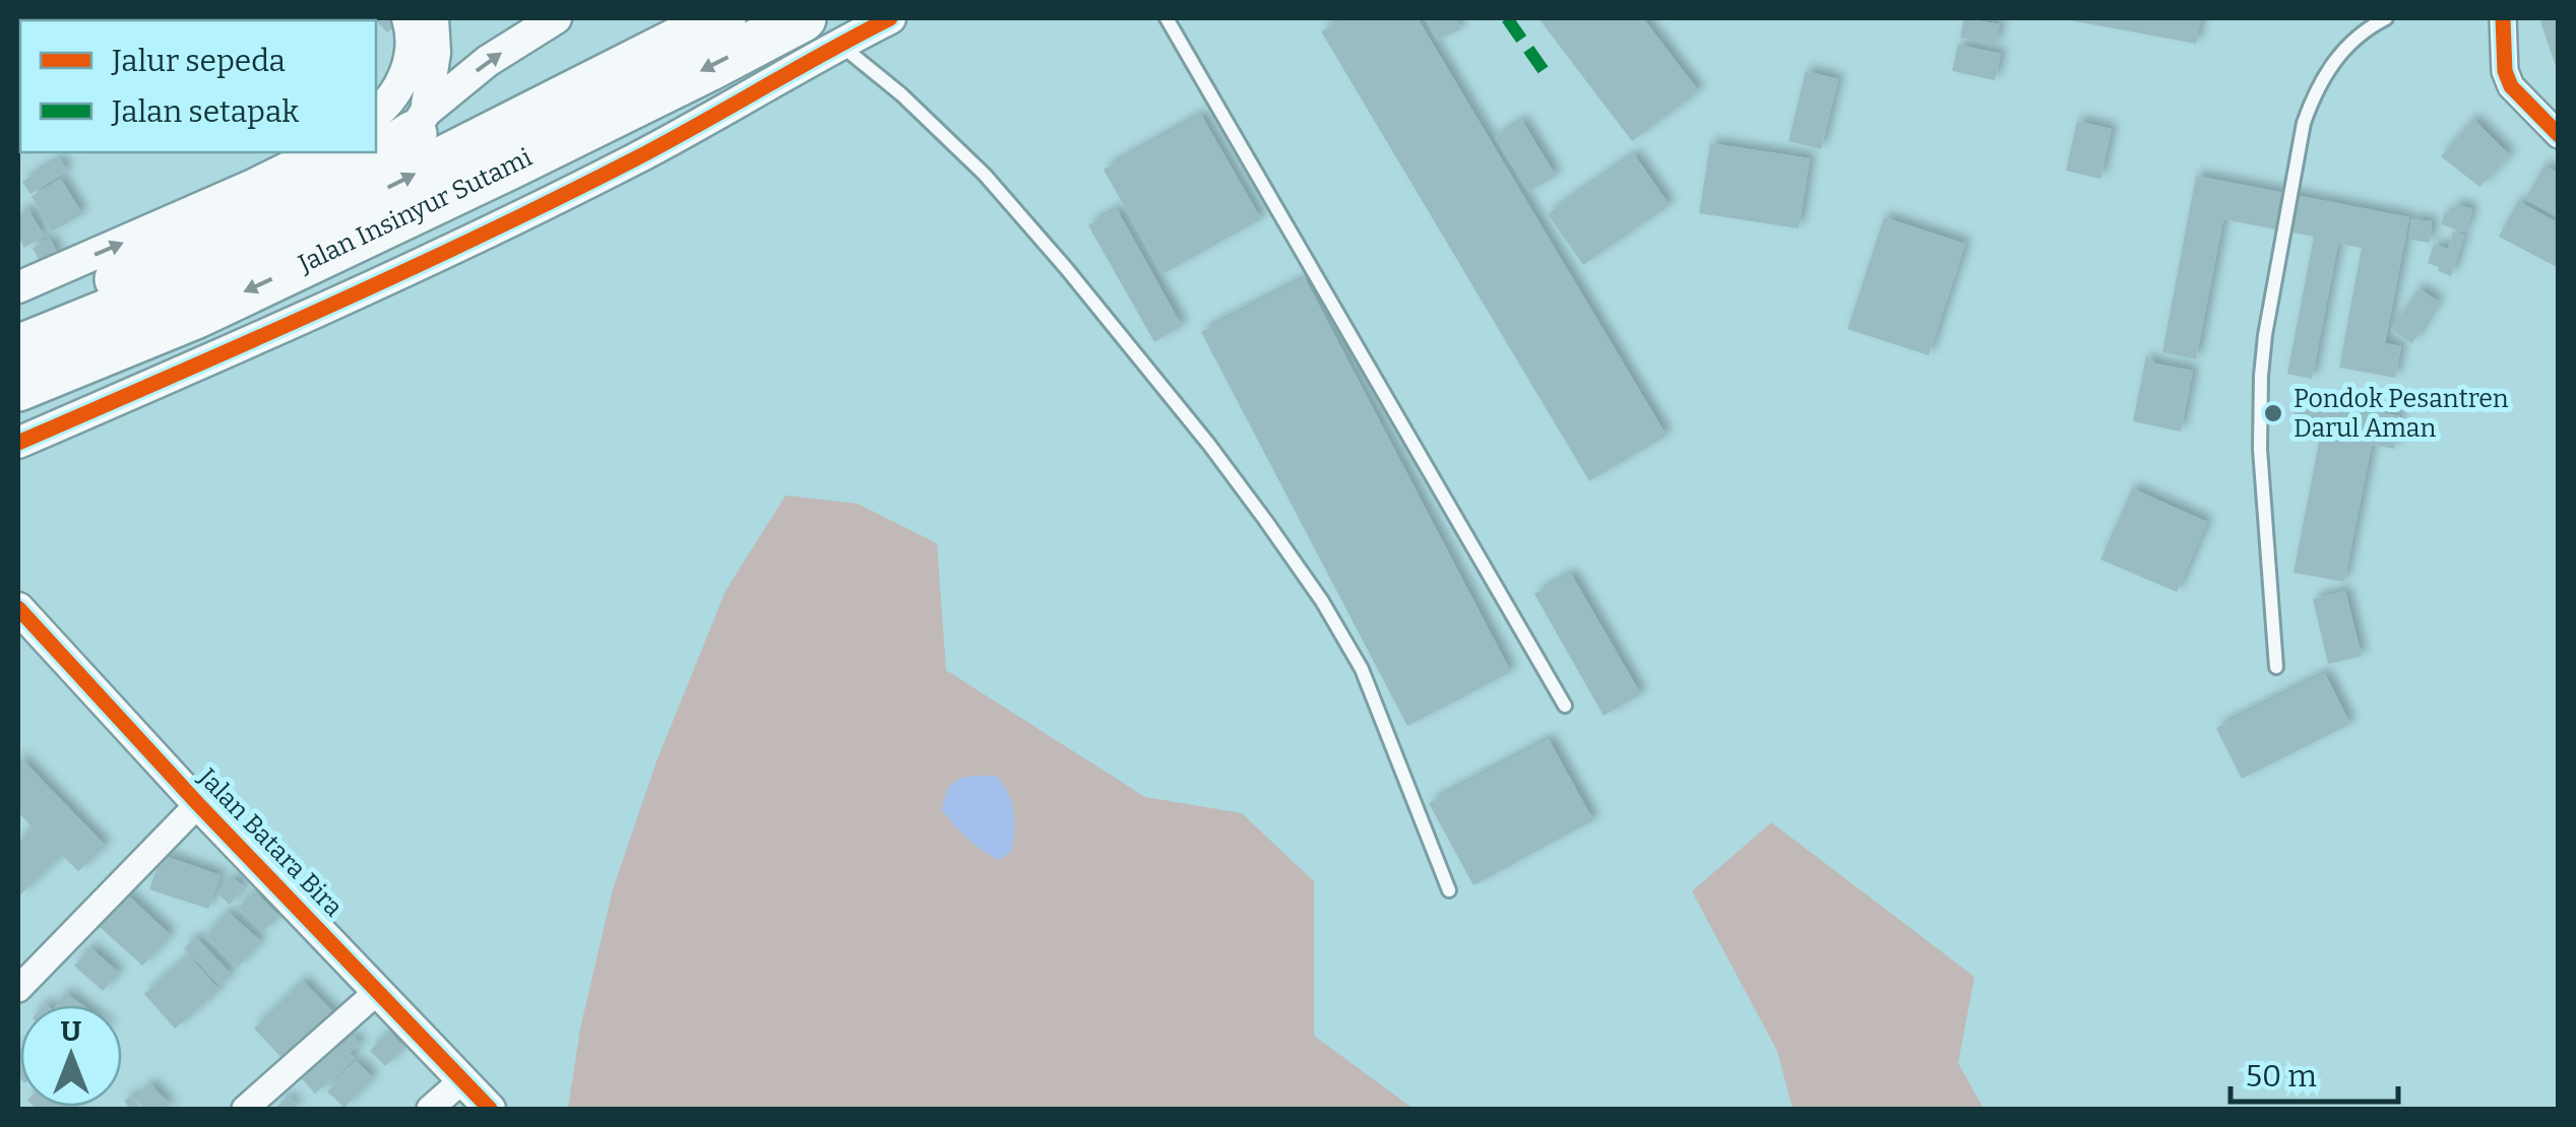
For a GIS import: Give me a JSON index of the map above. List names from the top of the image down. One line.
{"streets":{"highway":["Jalan Insinyur Sutami"],"street":["Jalan Batara Bira"]},"places":["Pondok Pesantren Darul Aman"],"legend":["Jalur sepeda","Jalan setapak"],"scale_bar":"50 m","north":"top"}
